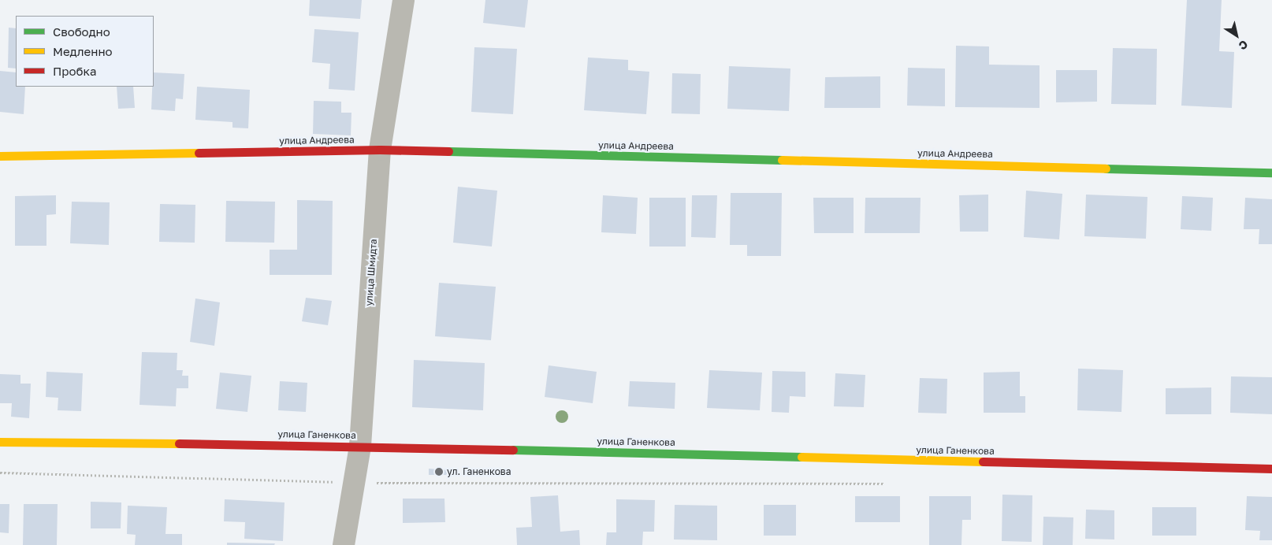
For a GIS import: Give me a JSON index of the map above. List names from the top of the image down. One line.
{"streets":{"street":["улица Андреева","улица Шмидта","улица Ганенкова"]},"crossings":[["улица Андреева","улица Шмидта"],["улица Шмидта","улица Ганенкова"]],"places":["ул. Ганенкова"],"legend":["Свободно","Медленно","Пробка"],"north":"bottom right"}
